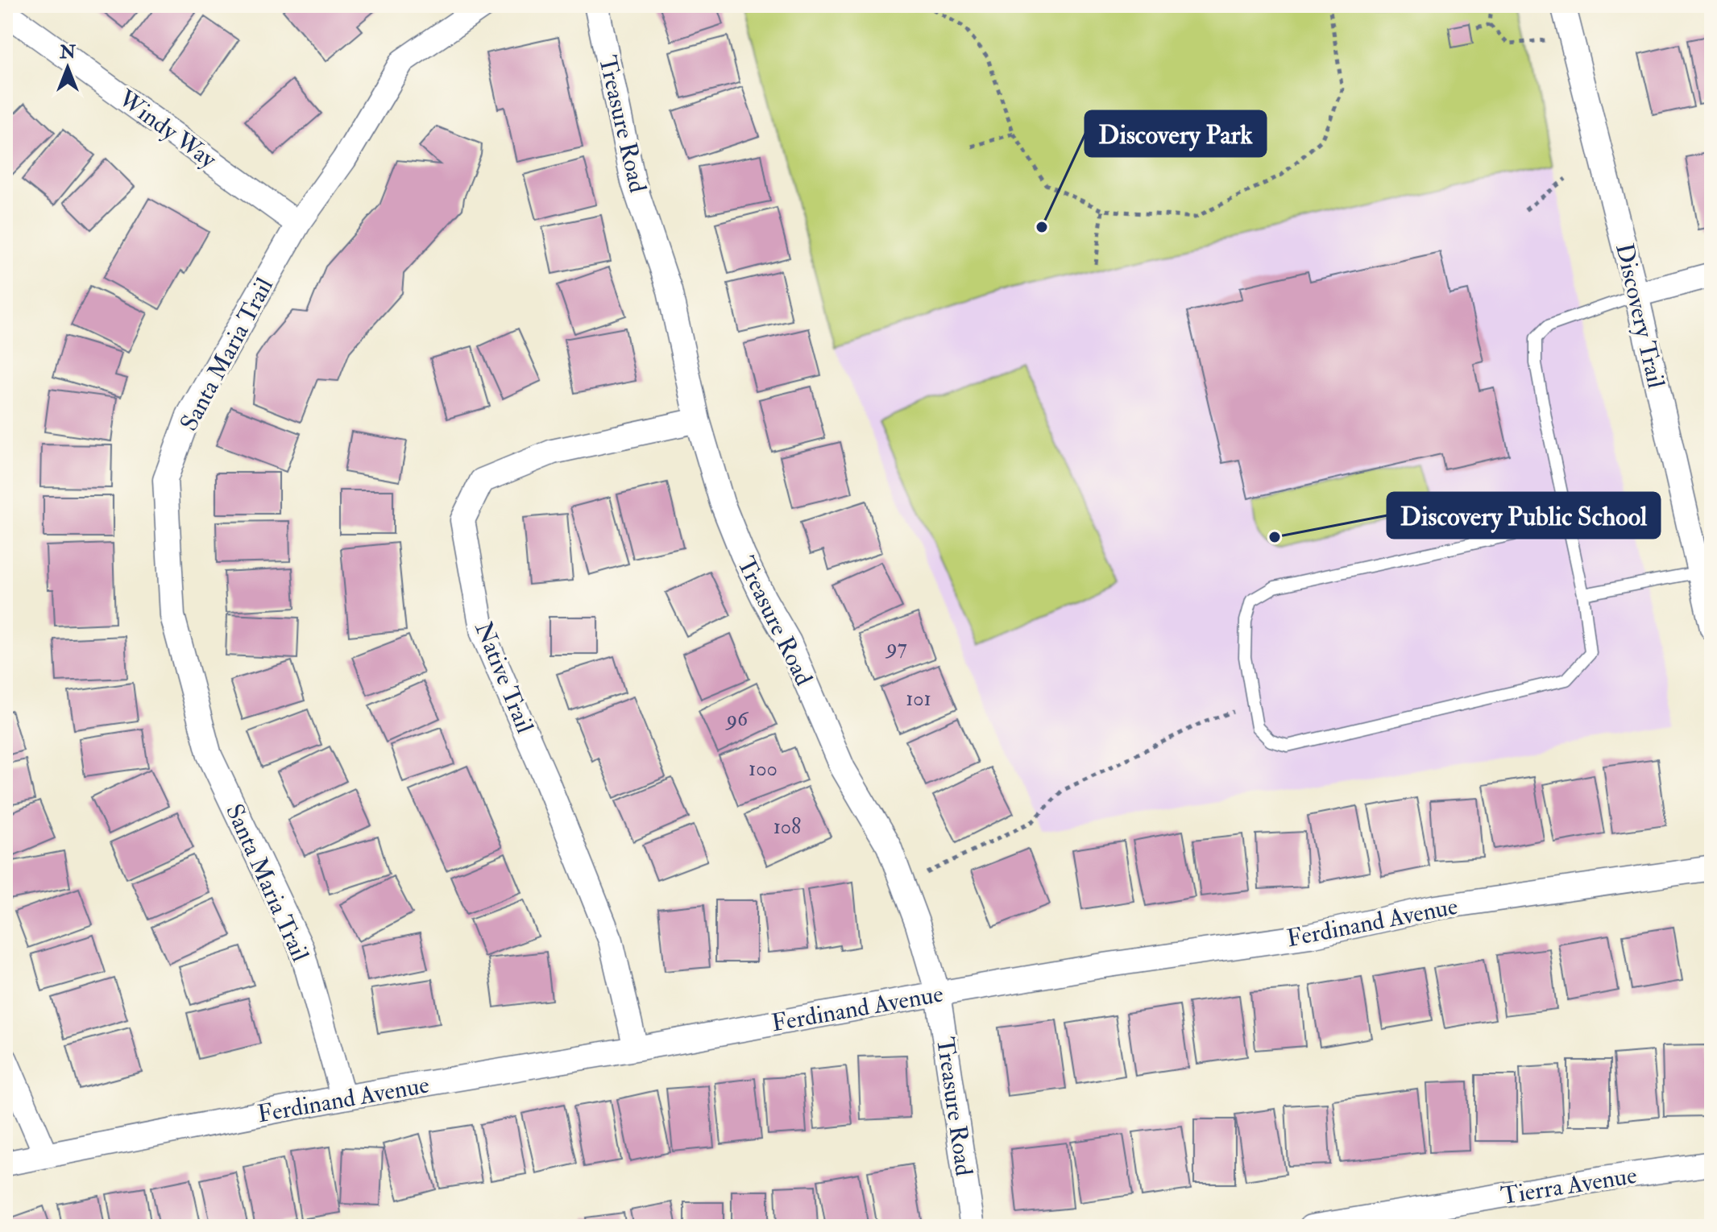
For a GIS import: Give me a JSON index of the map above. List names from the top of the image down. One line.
{"streets":{"street":["Treasure Road","Windy Way","Discovery Trail","Santa Maria Trail","Native Trail","Ferdinand Avenue","Tierra Avenue"]},"crossings":[["Treasure Road","Native Trail"],["Treasure Road","Ferdinand Avenue"],["Windy Way","Santa Maria Trail"],["Santa Maria Trail","Ferdinand Avenue"],["Native Trail","Ferdinand Avenue"]],"places":["Discovery Park","Discovery Public School"],"house_numbers":["97","101","96","100","108"],"north":"top"}
